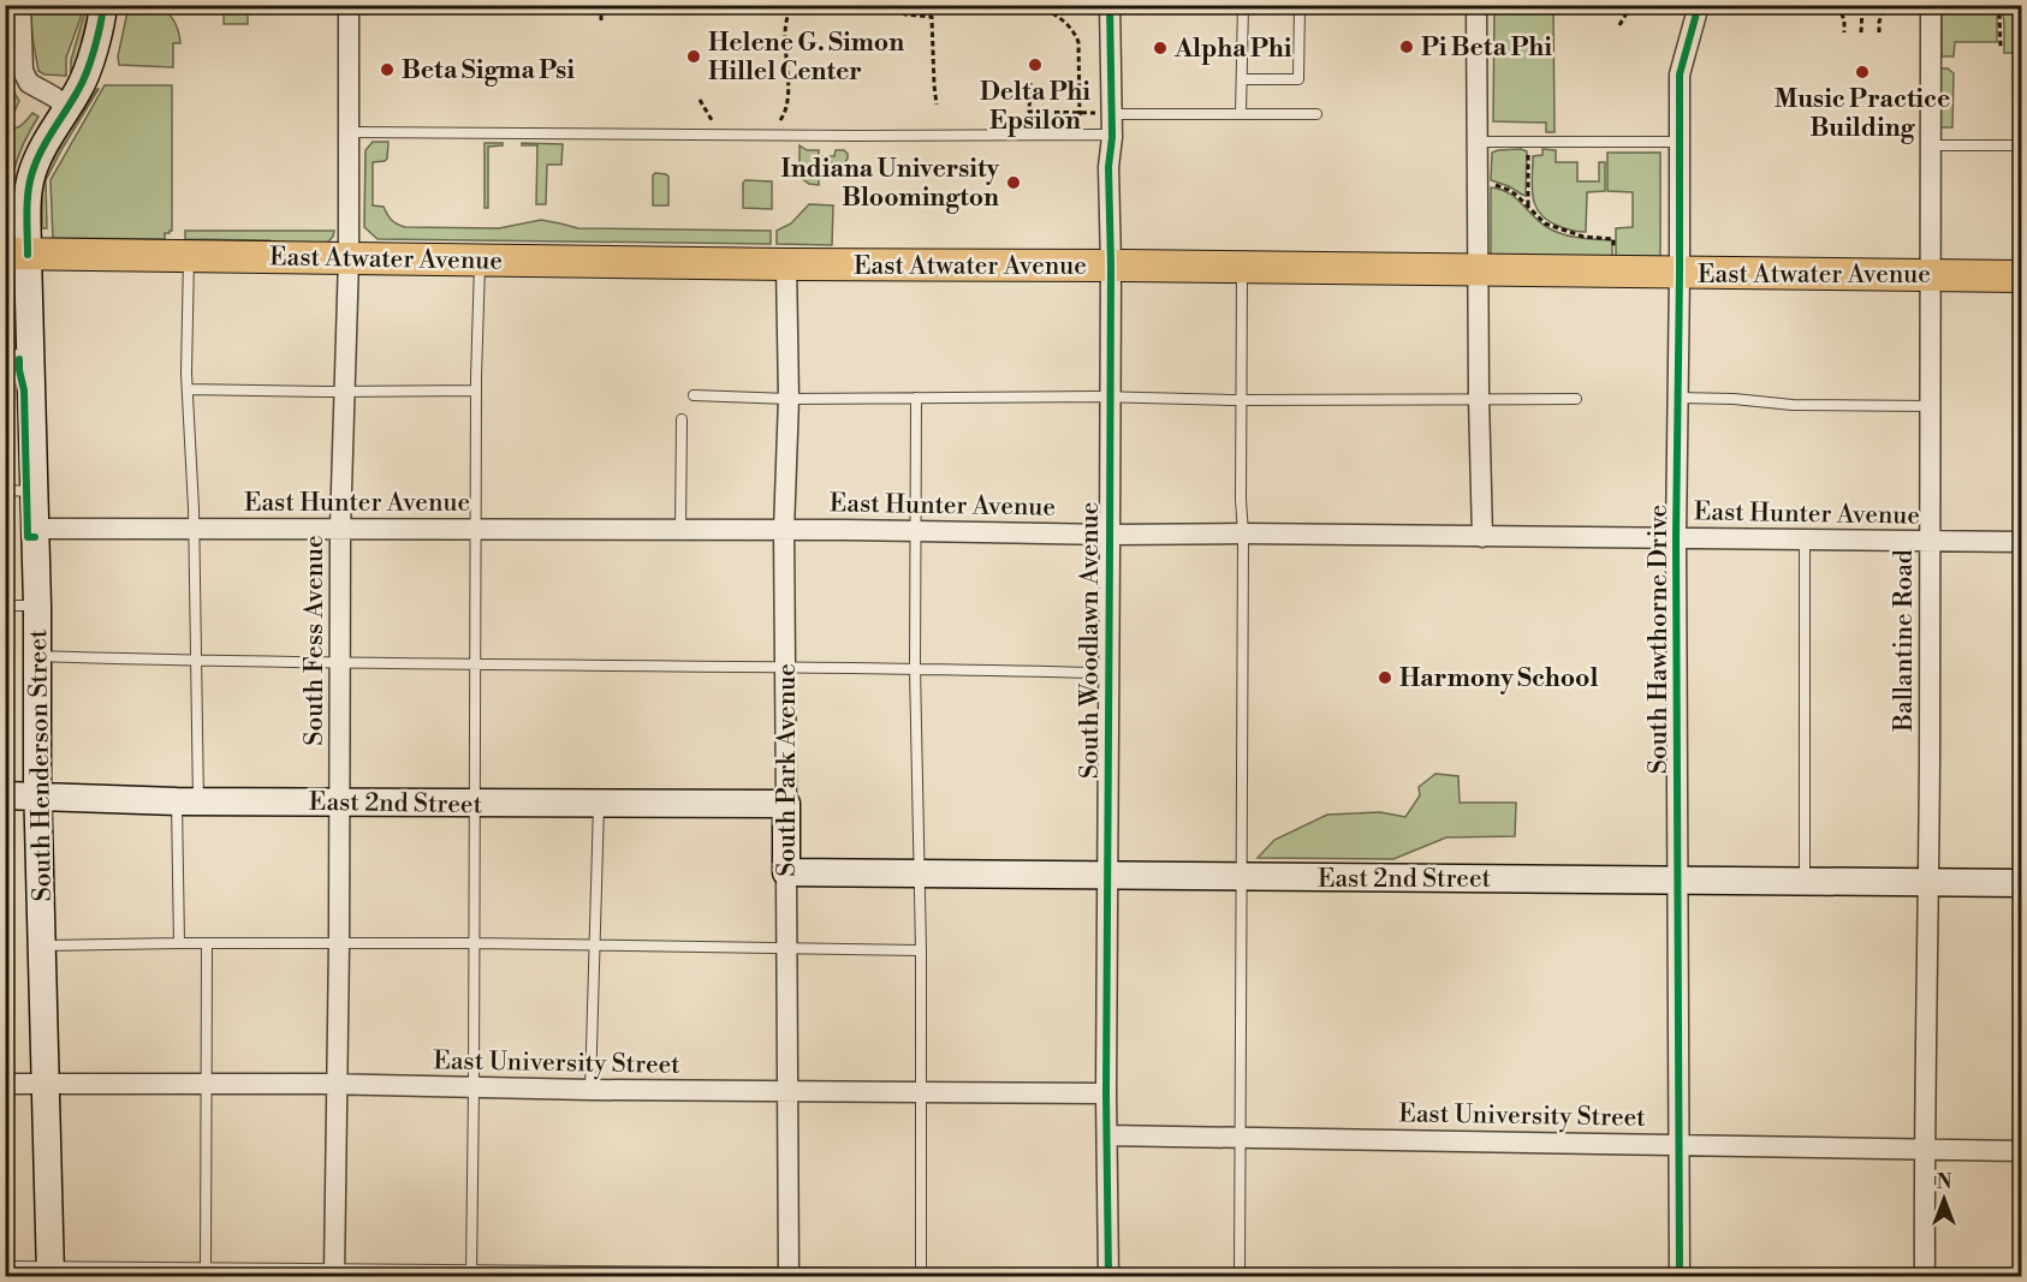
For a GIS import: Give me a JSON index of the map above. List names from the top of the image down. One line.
{"streets":{"main road":["East Atwater Avenue"],"street":["East Hunter Avenue","South Hawthorne Drive","South Fess Avenue","South Woodlawn Avenue","Ballantine Road","South Henderson Street","South Park Avenue","East 2nd Street","East University Street"]},"crossings":[["East Atwater Avenue","South Hawthorne Drive"],["East Atwater Avenue","South Fess Avenue"],["East Atwater Avenue","South Woodlawn Avenue"],["East Atwater Avenue","Ballantine Road"],["East Atwater Avenue","South Henderson Street"],["East Atwater Avenue","South Park Avenue"],["East Hunter Avenue","South Hawthorne Drive"],["East Hunter Avenue","South Fess Avenue"],["East Hunter Avenue","South Woodlawn Avenue"],["East Hunter Avenue","Ballantine Road"],["East Hunter Avenue","South Henderson Street"],["East Hunter Avenue","South Park Avenue"],["South Hawthorne Drive","East 2nd Street"],["South Hawthorne Drive","East University Street"],["South Fess Avenue","East 2nd Street"],["South Fess Avenue","East University Street"],["South Woodlawn Avenue","East 2nd Street"],["South Woodlawn Avenue","East University Street"],["Ballantine Road","East 2nd Street"],["Ballantine Road","East University Street"],["South Henderson Street","East 2nd Street"],["South Henderson Street","East University Street"],["South Park Avenue","East 2nd Street"],["South Park Avenue","East University Street"]],"places":["Pi Beta Phi","Alpha Phi","Helene G. Simon Hillel Center","Delta Phi Epsilon","Beta Sigma Psi","Music Practice Building","Indiana University Bloomington","Harmony School"],"north":"top"}
